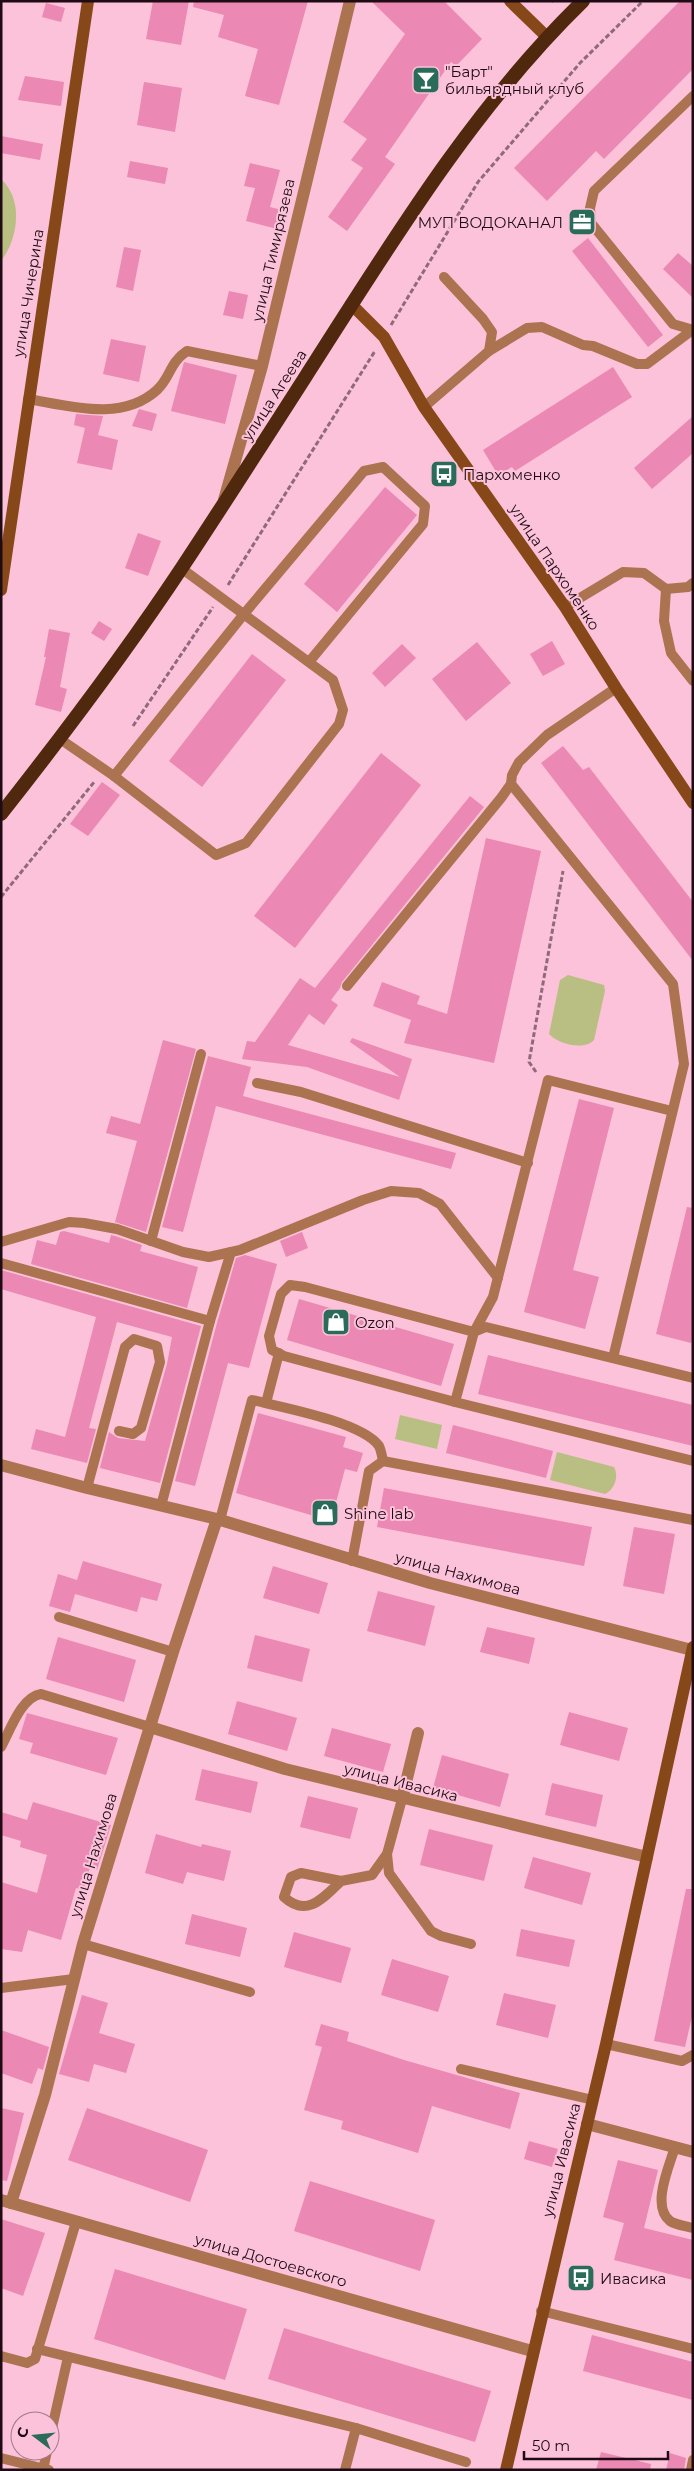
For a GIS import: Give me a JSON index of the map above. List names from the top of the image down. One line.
{"streets":{"highway":["улица Агеева"],"main road":["улица Чичерина","улица Пархоменко","улица Ивасика"],"street":["улица Тимирязева","улица Нахимова","улица Достоевского"]},"crossings":[["улица Тимирязева","улица Агеева"],["улица Агеева","улица Пархоменко"],["улица Нахимова","улица Ивасика"],["улица Нахимова","улица Достоевского"],["улица Ивасика","улица Достоевского"]],"places":{"bar":["\"Барт\" бильярдный клуб"],"office":["МУП ВОДОКАНАЛ"],"bus stop":["Пархоменко","Ивасика"],"shop":["Ozon","Shine lab"]},"scale_bar":"50 m","north":"left"}
